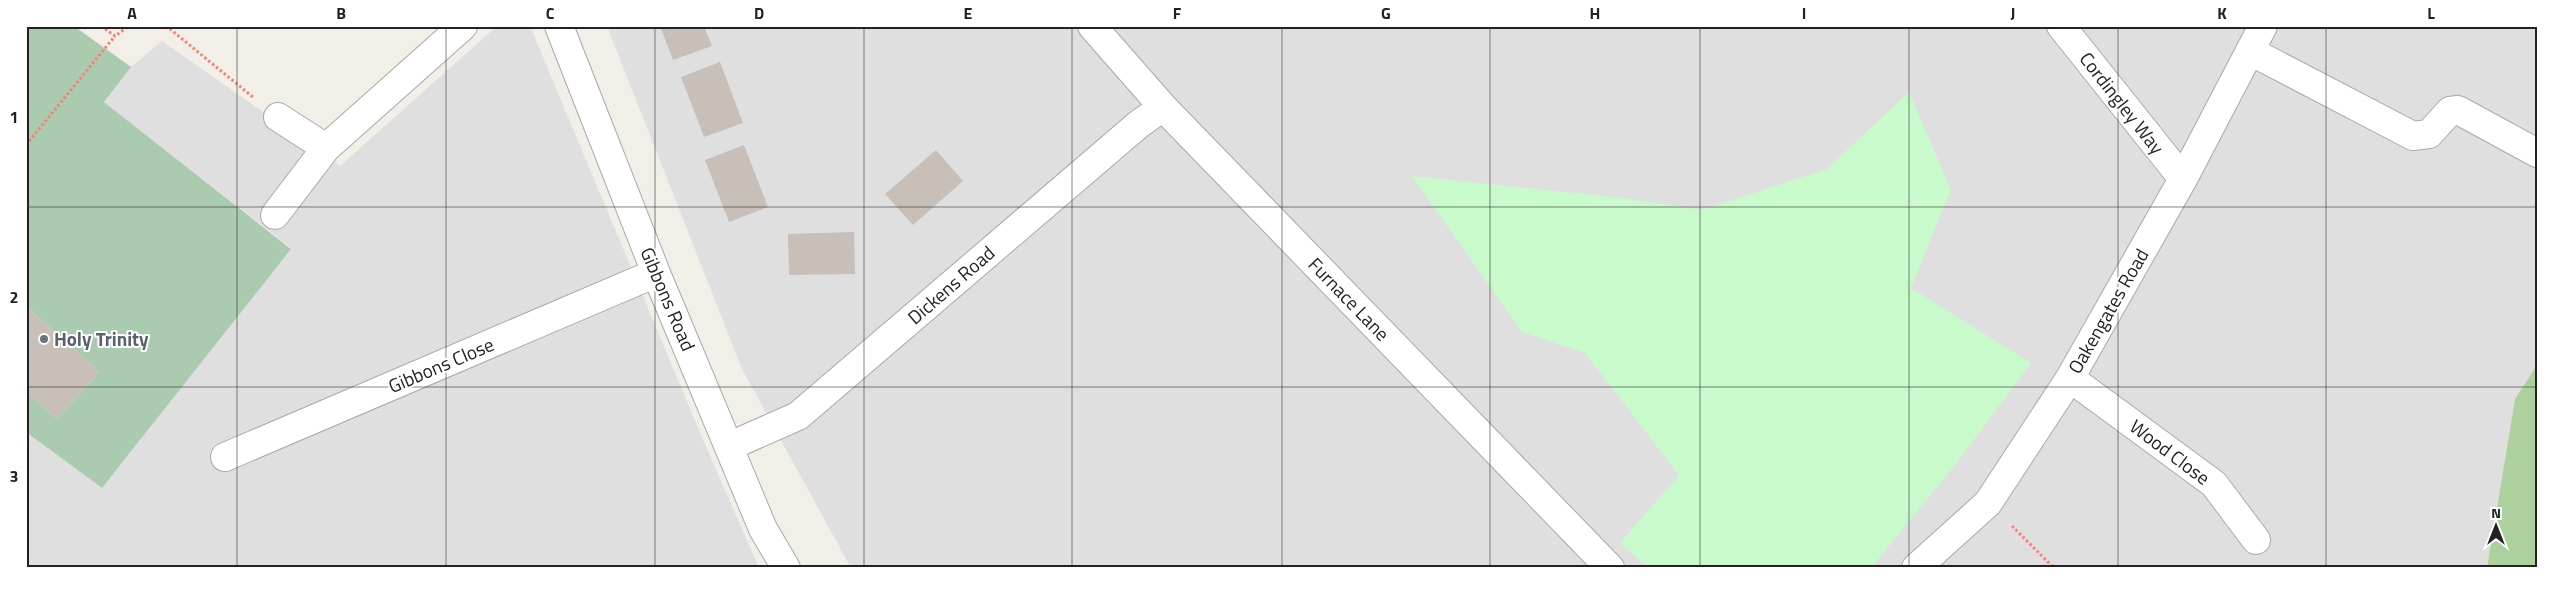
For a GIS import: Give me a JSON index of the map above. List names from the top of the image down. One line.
{"streets":{"street":["Cordingley Way","Dickens Road","Gibbons Road","Furnace Lane","Oakengates Road","Gibbons Close","Wood Close"]},"crossings":[["Cordingley Way","Oakengates Road"],["Dickens Road","Gibbons Road"],["Dickens Road","Furnace Lane"],["Gibbons Road","Gibbons Close"],["Oakengates Road","Wood Close"]],"places":["Holy Trinity"],"north":"top","grid":{"columns":["A","B","C","D","E","F","G","H","I","J","K","L"],"rows":["1","2","3"]}}
